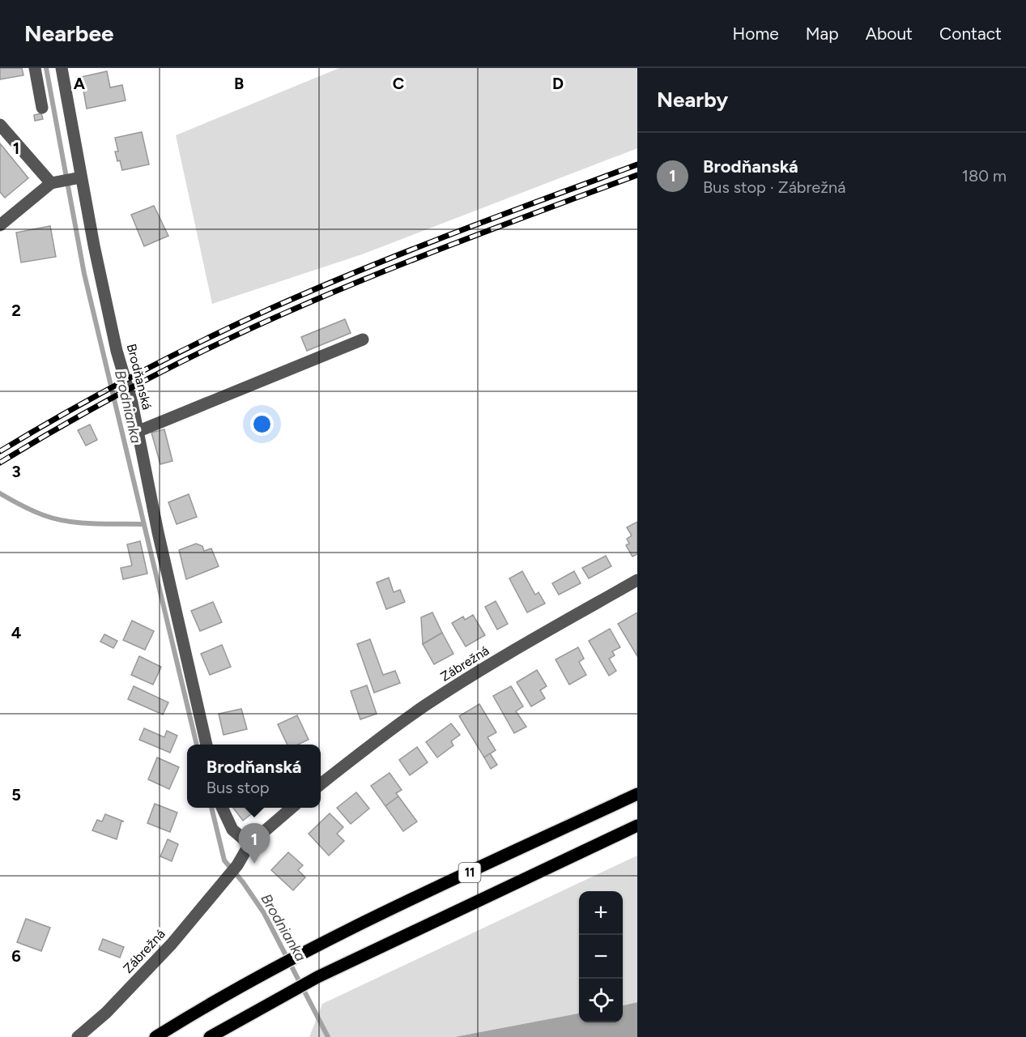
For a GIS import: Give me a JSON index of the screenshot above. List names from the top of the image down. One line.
{"streets":{"main road":["11"],"street":["Brodňanská","Zábrežná"]},"water":["Brodnianka"],"page":{"header":"Nearbee","nav":["Home","Map","About","Contact"],"heading":"Nearby","list":[{"mark":"1","name":"Brodňanská","note":"Bus stop · Zábrežná","value":"180 m"}],"popup":["Brodňanská","Bus stop"],"pins":"1","map_buttons":["+","−"]},"grid":{"columns":["A","B","C","D"],"rows":["1","2","3","4","5","6"]}}
